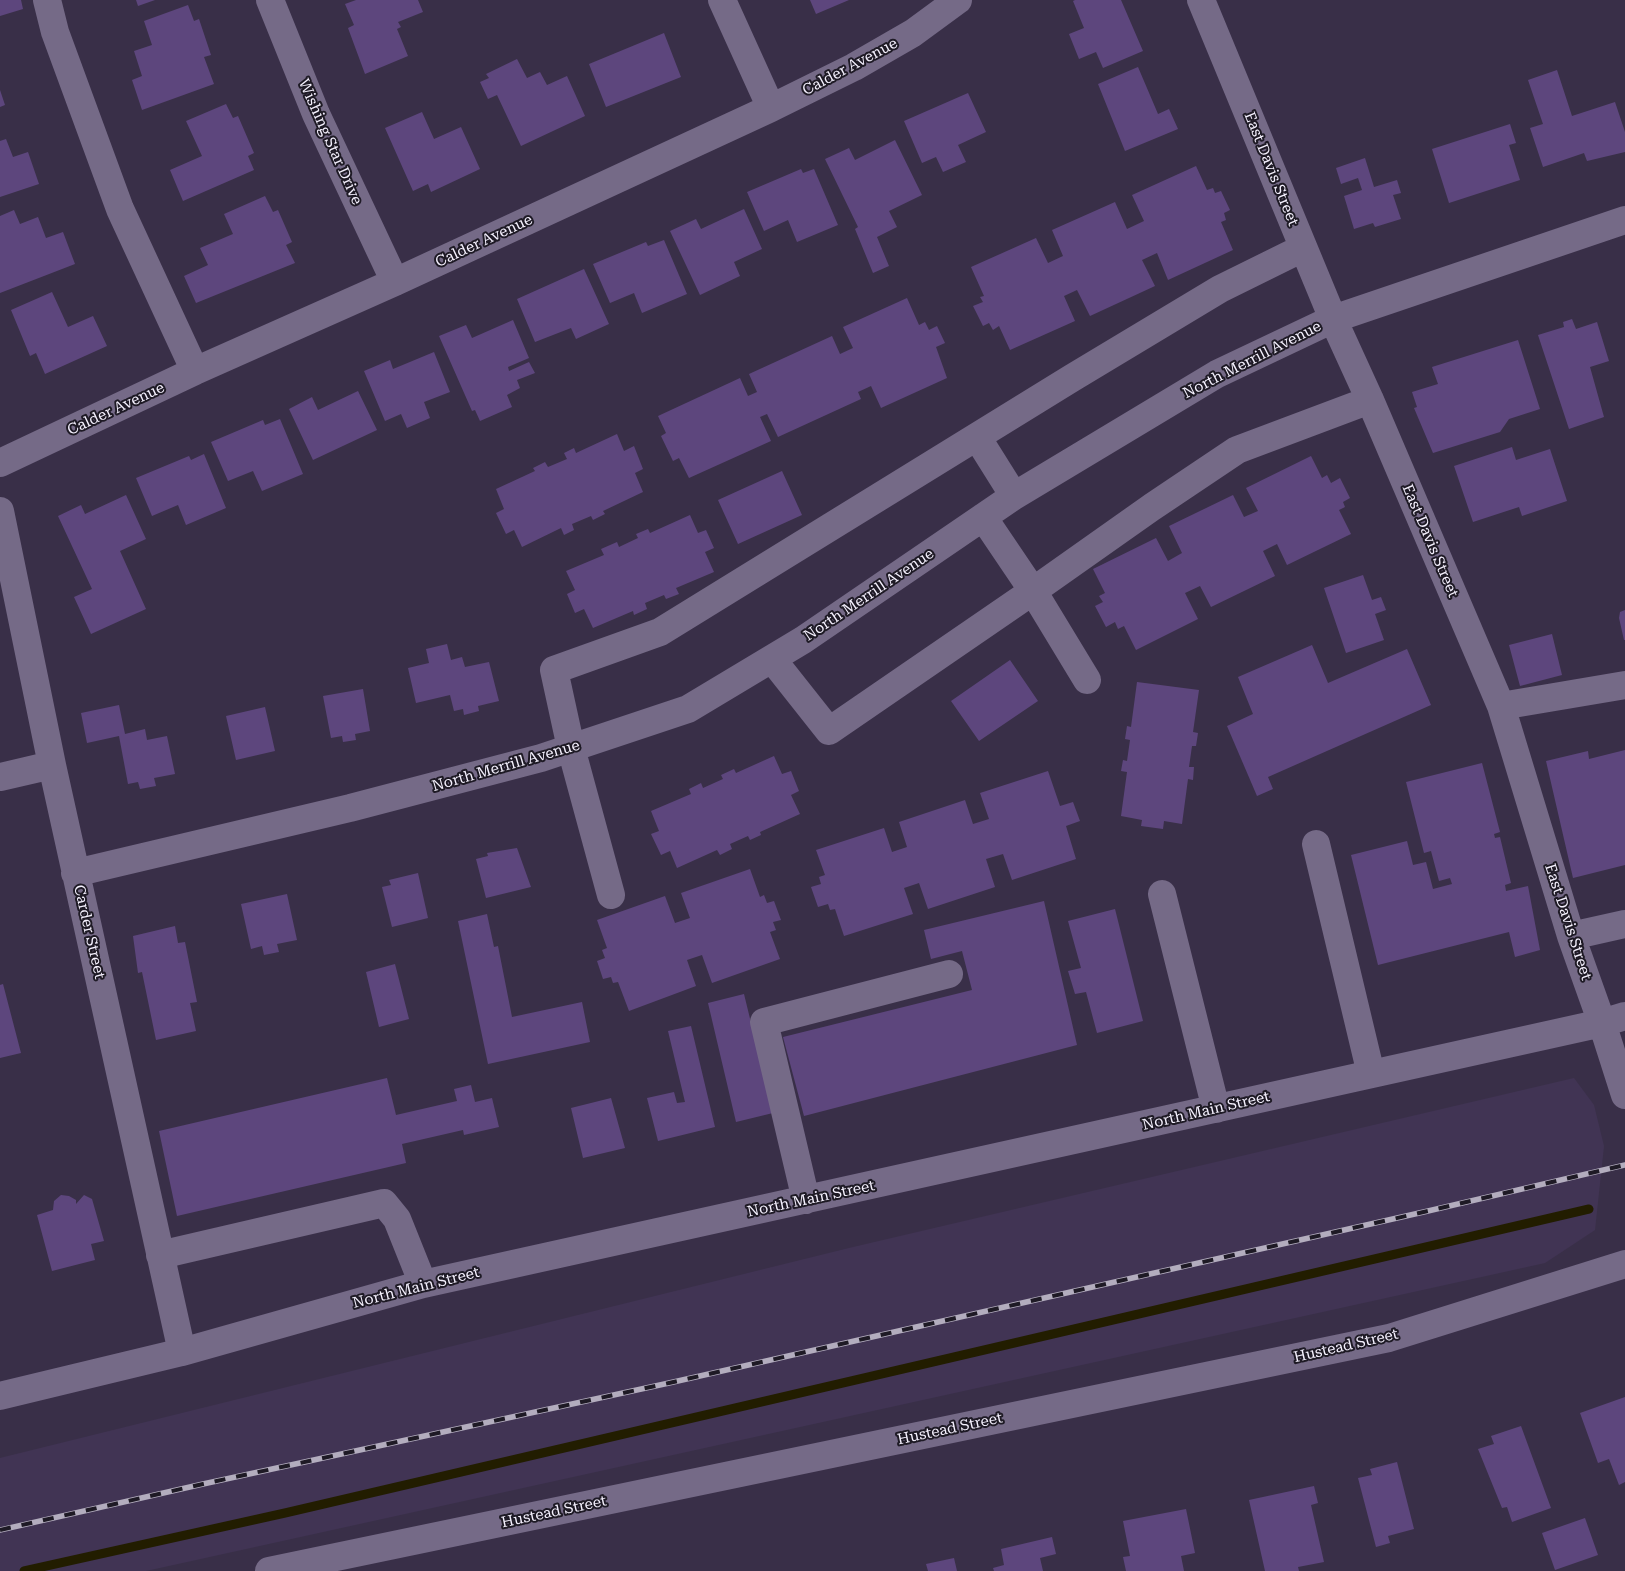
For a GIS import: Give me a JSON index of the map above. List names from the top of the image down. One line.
{"streets":{"street":["Calder Avenue","Wishing Star Drive","East Davis Street","North Merrill Avenue","Carder Street","North Main Street","Hustead Street"]},"crossings":[["Calder Avenue","Wishing Star Drive"],["East Davis Street","North Merrill Avenue"],["East Davis Street","North Main Street"],["North Merrill Avenue","Carder Street"],["Carder Street","North Main Street"]]}
